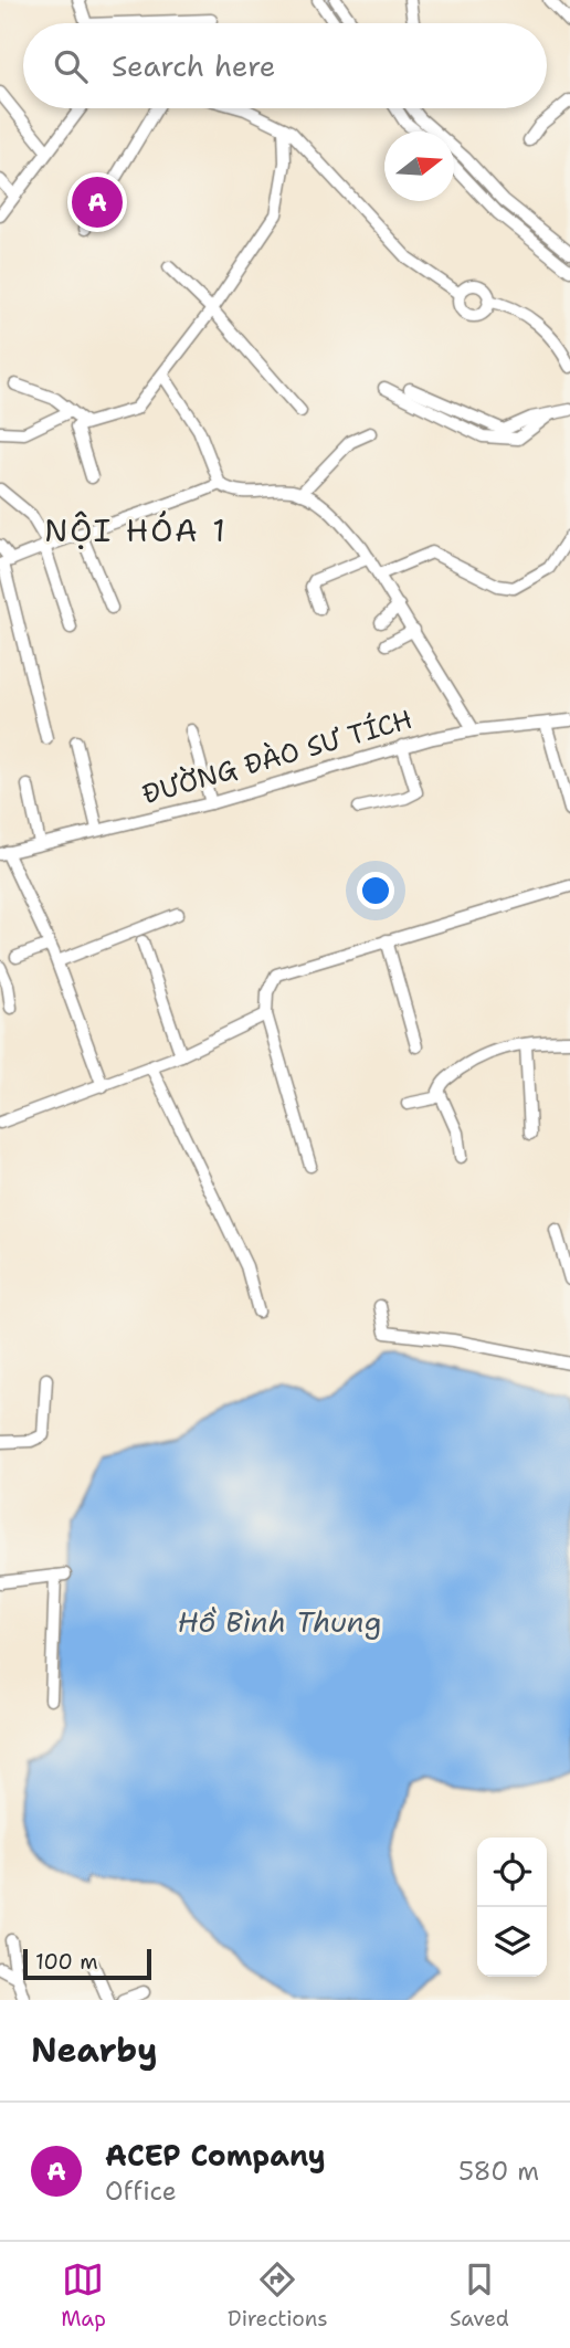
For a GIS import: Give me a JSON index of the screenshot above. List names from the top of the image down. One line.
{"streets":{"street":["ĐƯỜNG ĐÀO SƯ TÍCH"]},"districts":["NỘI HÓA 1"],"water":["Hồ Bình Thung"],"scale_bar":"100 m","north":"right","page":{"search":"Search here","pins":"A","scale":"100 m","heading":"Nearby","list":[{"mark":"A","name":"ACEP Company","note":"Office","value":"580 m"}],"nav":["Map","Directions","Saved"]}}
